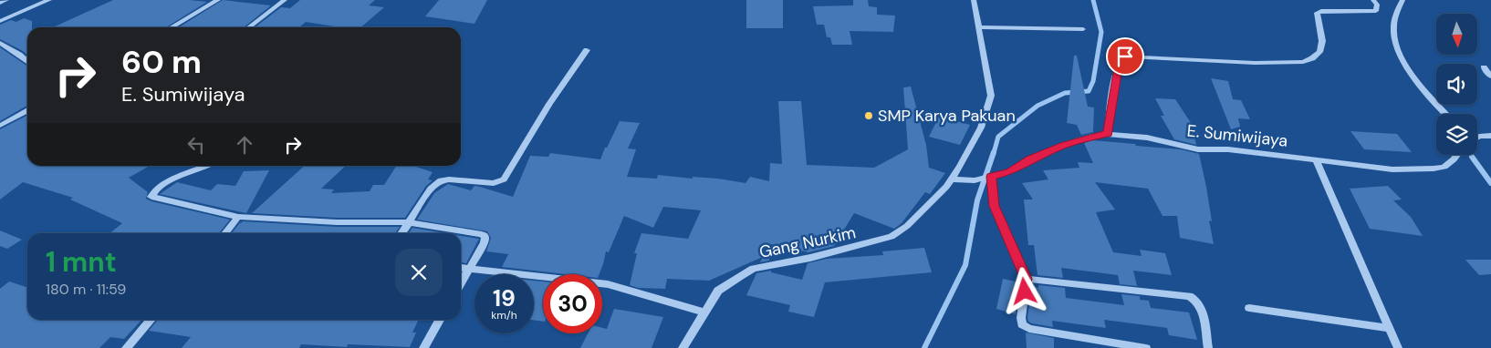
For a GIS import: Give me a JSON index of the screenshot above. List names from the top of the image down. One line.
{"streets":{"street":["E. Sumiwijaya","Gang Nurkim"]},"crossings":[["E. Sumiwijaya","Gang Nurkim"]],"places":["SMP Karya Pakuan"],"north":"bottom","page":{"turn":["60 m","E. Sumiwijaya"],"heading":["1 mnt","180 m · 11:59"],"speed":"19 km/h","limit":"30"}}
